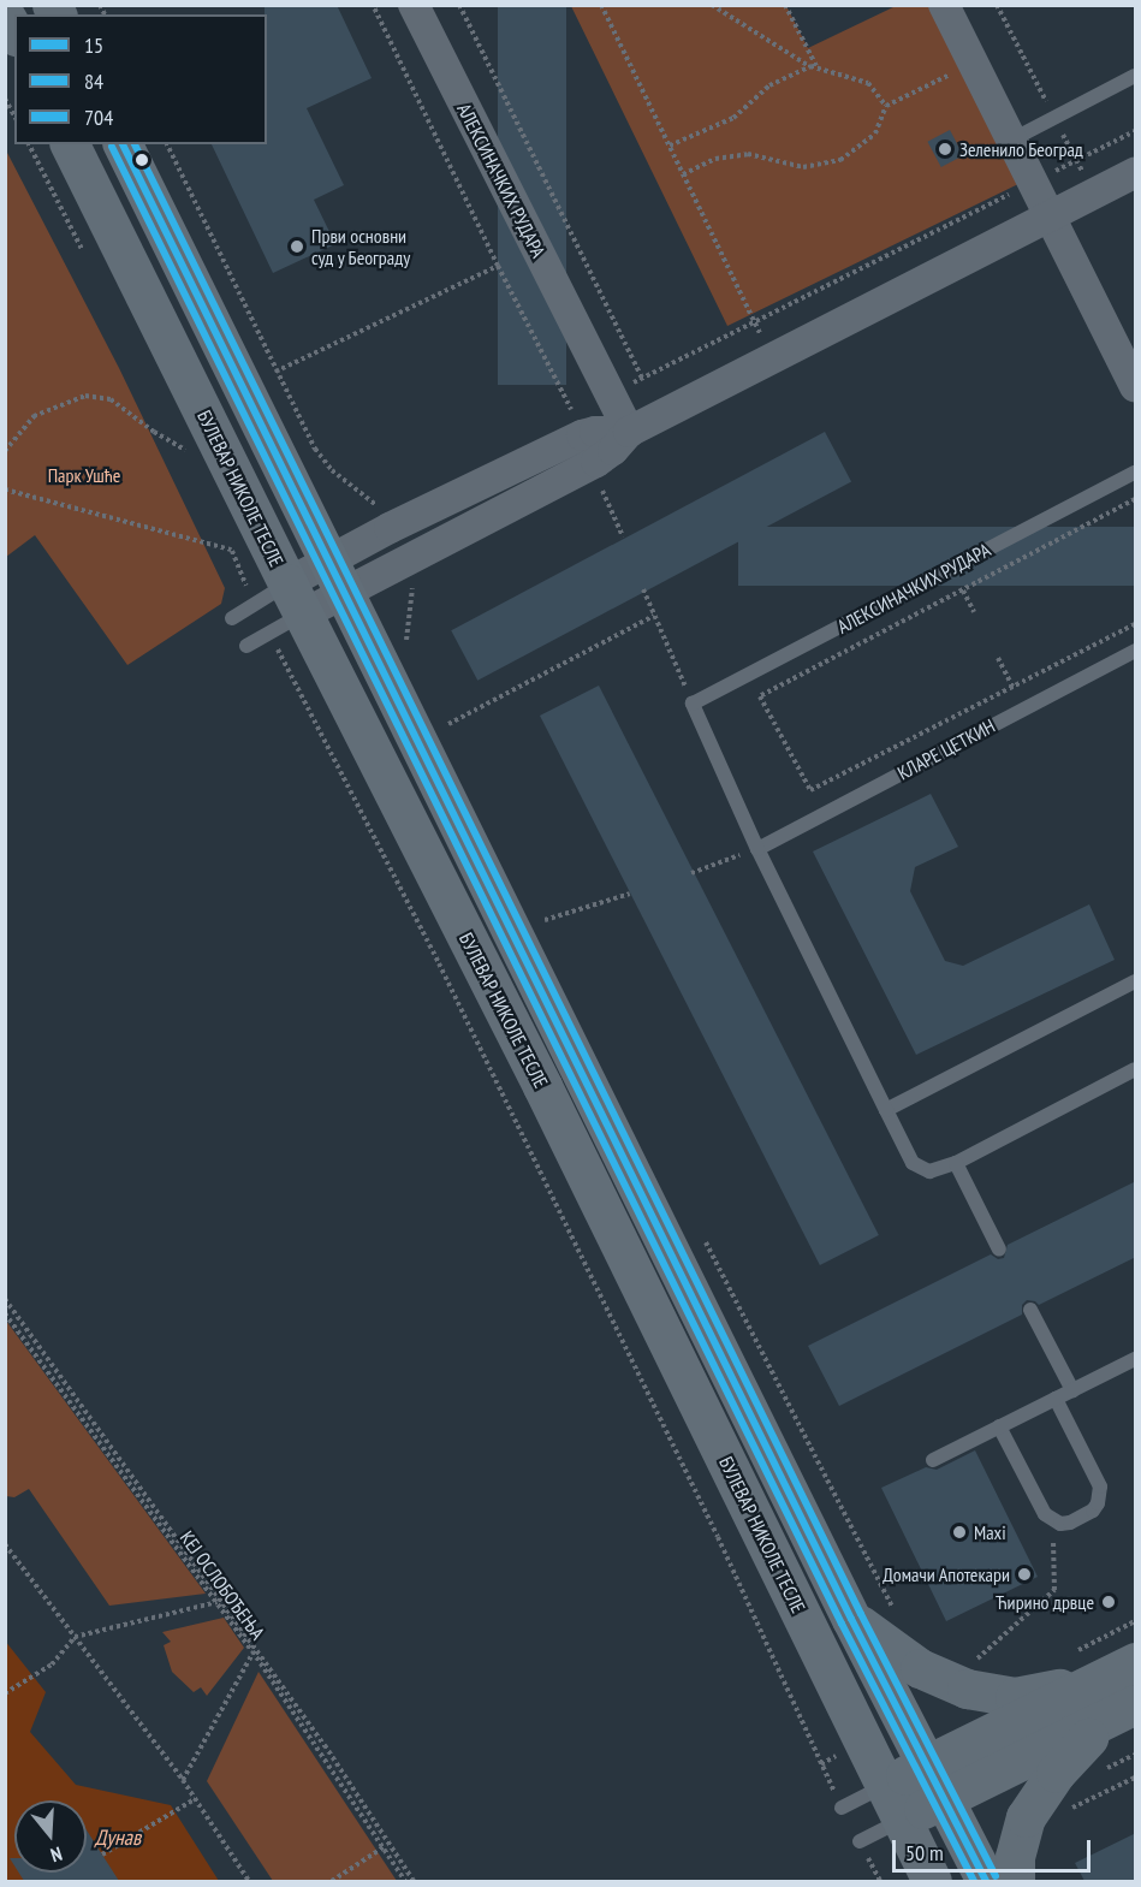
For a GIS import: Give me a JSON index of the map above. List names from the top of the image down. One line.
{"streets":{"main road":["БУЛЕВАР НИКОЛЕ ТЕСЛЕ"],"street":["АЛЕКСИНАЧКИХ РУДАРА"],"lane":["КЛАРЕ ЦЕТКИН"],"path":["КЕЈ ОСЛОБОЂЕЊА"]},"water":["Дунав"],"parks":["Парк Ушће"],"places":["Зеленило Београд","Први основни суд у Београду","Maxi","Домачи Апотекари","Ћирино дрвце"],"lines":["transit line 15","transit line 704","transit line 84"],"legend":["15","84","704"],"scale_bar":"50 m","north":"bottom"}
